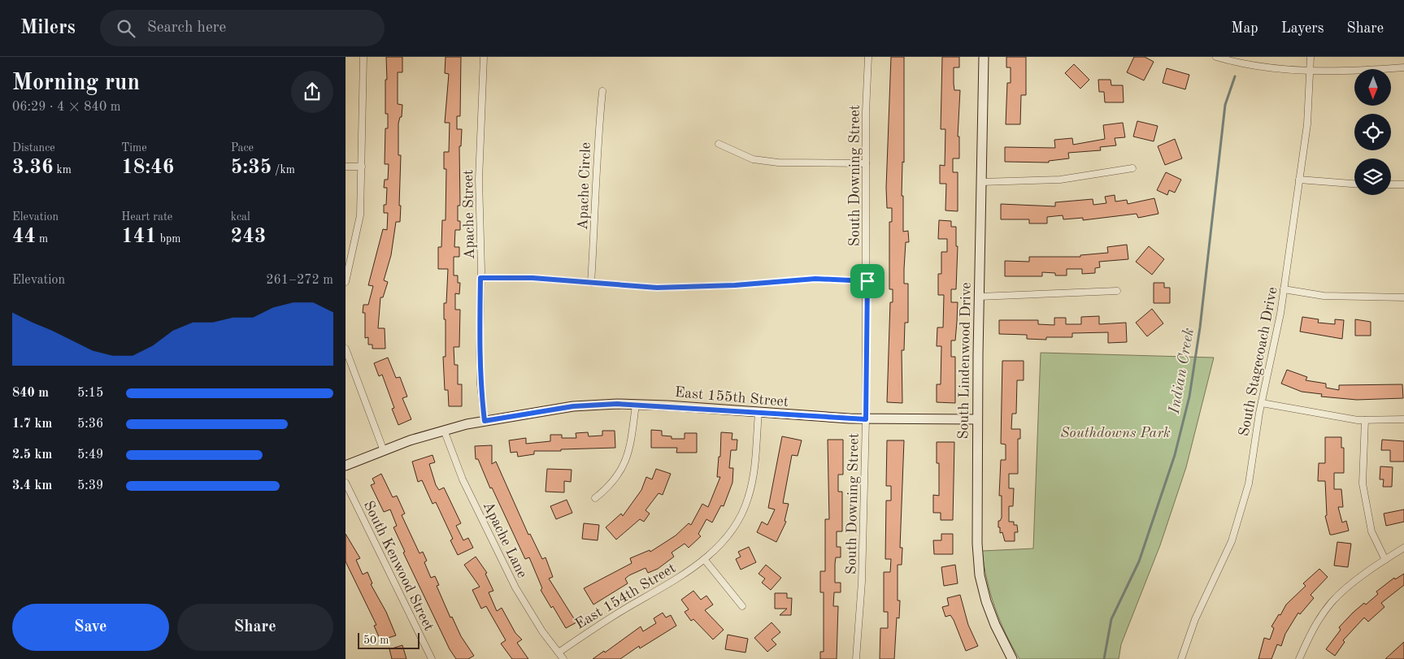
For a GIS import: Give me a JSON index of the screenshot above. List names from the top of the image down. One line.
{"streets":{"street":["South Downing Street","Apache Circle","Apache Street","South Lindenwood Drive","South Stagecoach Drive","East 155th Street","Apache Lane","South Kenwood Street","East 154th Street"]},"crossings":[["South Downing Street","East 155th Street"],["Apache Street","East 155th Street"],["South Lindenwood Drive","East 155th Street"],["East 155th Street","Apache Lane"],["East 155th Street","East 154th Street"],["Apache Lane","East 154th Street"]],"water":["Indian Creek"],"parks":["Southdowns Park"],"scale_bar":"50 m","north":"bottom","page":{"header":"Milers","search":"Search here","nav":["Map","Layers","Share"],"heading":["Morning run","06:29 · 4 × 840 m"],"stats":[["Distance","3.36 km"],["Time","18:46"],["Pace","5:35 /km"],["Elevation","44 m"],["Heart rate","141 bpm"],["kcal","243"]],"chart":["Elevation","261–272 m"],"list":[{"name":"840 m","note":"5:15"},{"name":"1.7 km","note":"5:36"},{"name":"2.5 km","note":"5:49"},{"name":"3.4 km","note":"5:39"}],"buttons":["Save","Share"],"scale":"50 m"}}
